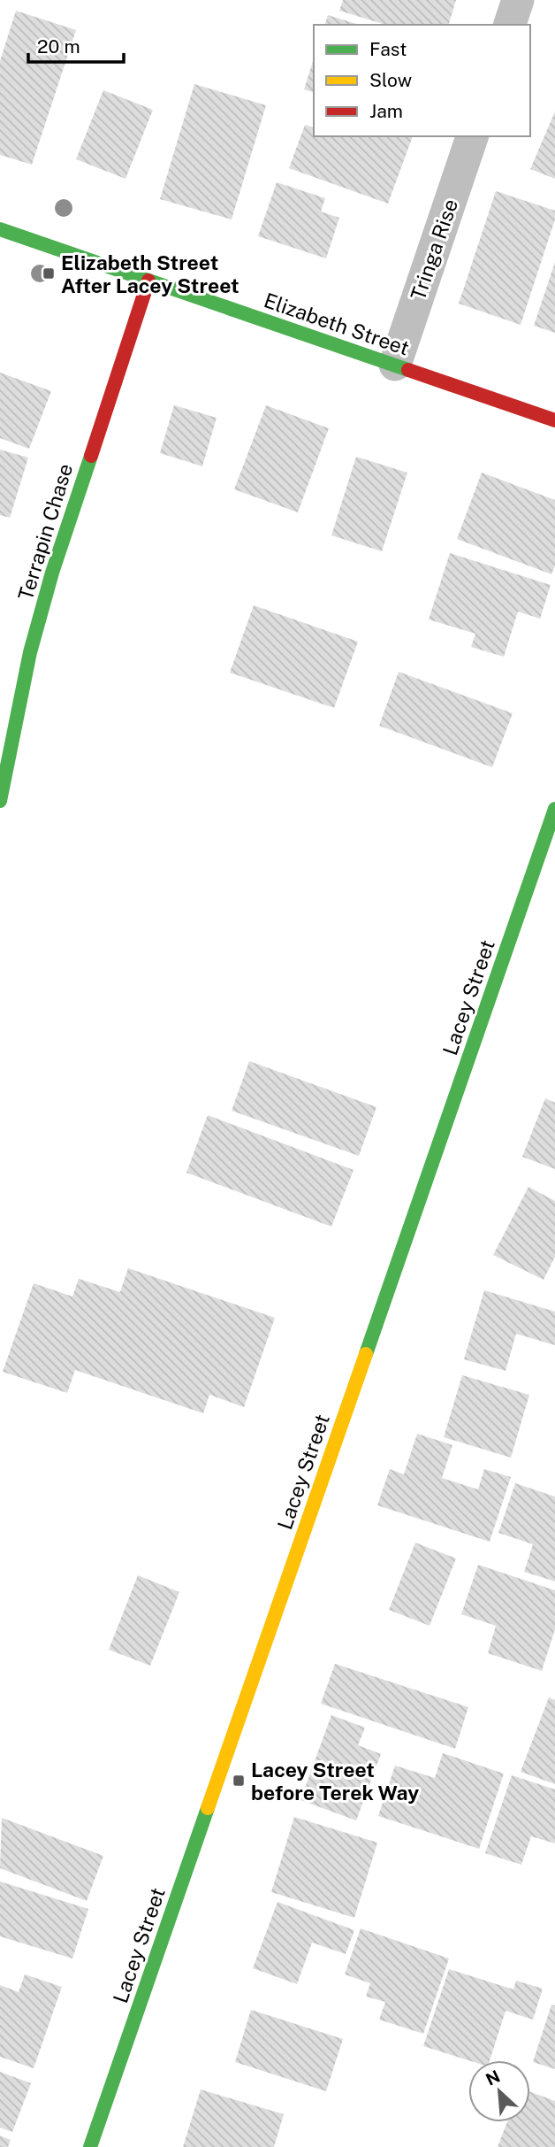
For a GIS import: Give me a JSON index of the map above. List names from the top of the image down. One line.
{"streets":{"street":["Tringa Rise","Elizabeth Street","Terrapin Chase","Lacey Street"]},"crossings":[["Tringa Rise","Elizabeth Street"],["Elizabeth Street","Terrapin Chase"]],"places":{"transit":["Elizabeth Street After Lacey Street","Lacey Street before Terek Way"]},"legend":["Fast","Slow","Jam"],"scale_bar":"20 m","north":"top left"}
